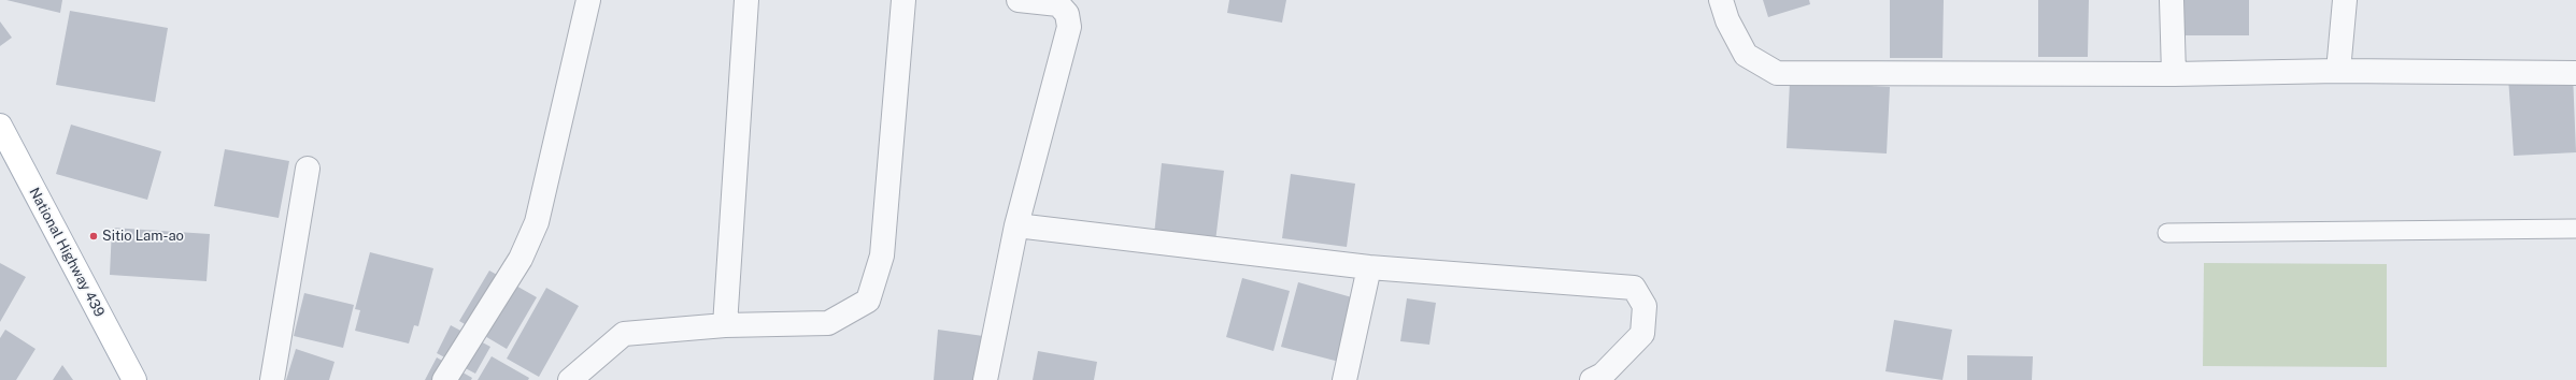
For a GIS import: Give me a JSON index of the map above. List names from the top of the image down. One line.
{"streets":{"main road":["National Highway 439"]},"places":["Sitio Lam-ao"]}
